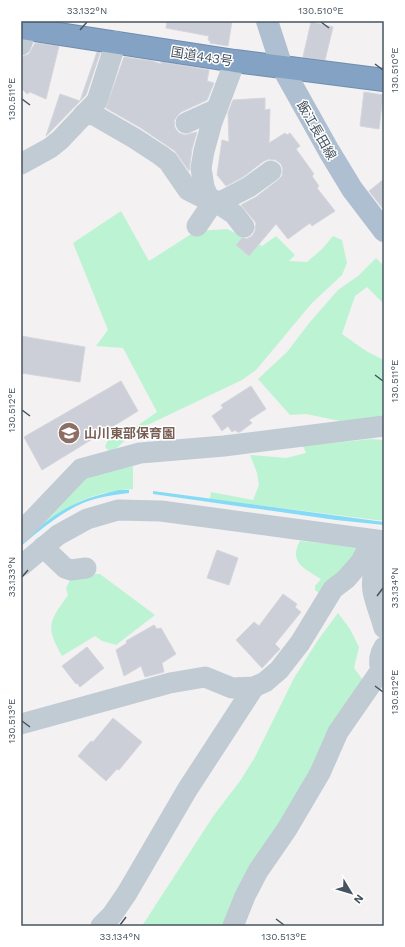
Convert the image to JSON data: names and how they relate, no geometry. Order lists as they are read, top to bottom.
{
  "streets": {
    "highway": ["国道443号"],
    "main road": ["飯江長田線"]
  },
  "crossings": [
    ["国道443号", "飯江長田線"]
  ],
  "places": {
    "school or university": ["山川東部保育園"]
  },
  "north": "bottom right",
  "coordinates": [
    "33.132°N",
    "130.510°E",
    "130.511°E",
    "130.512°E",
    "33.133°N",
    "33.134°N",
    "130.513°E"
  ]
}
